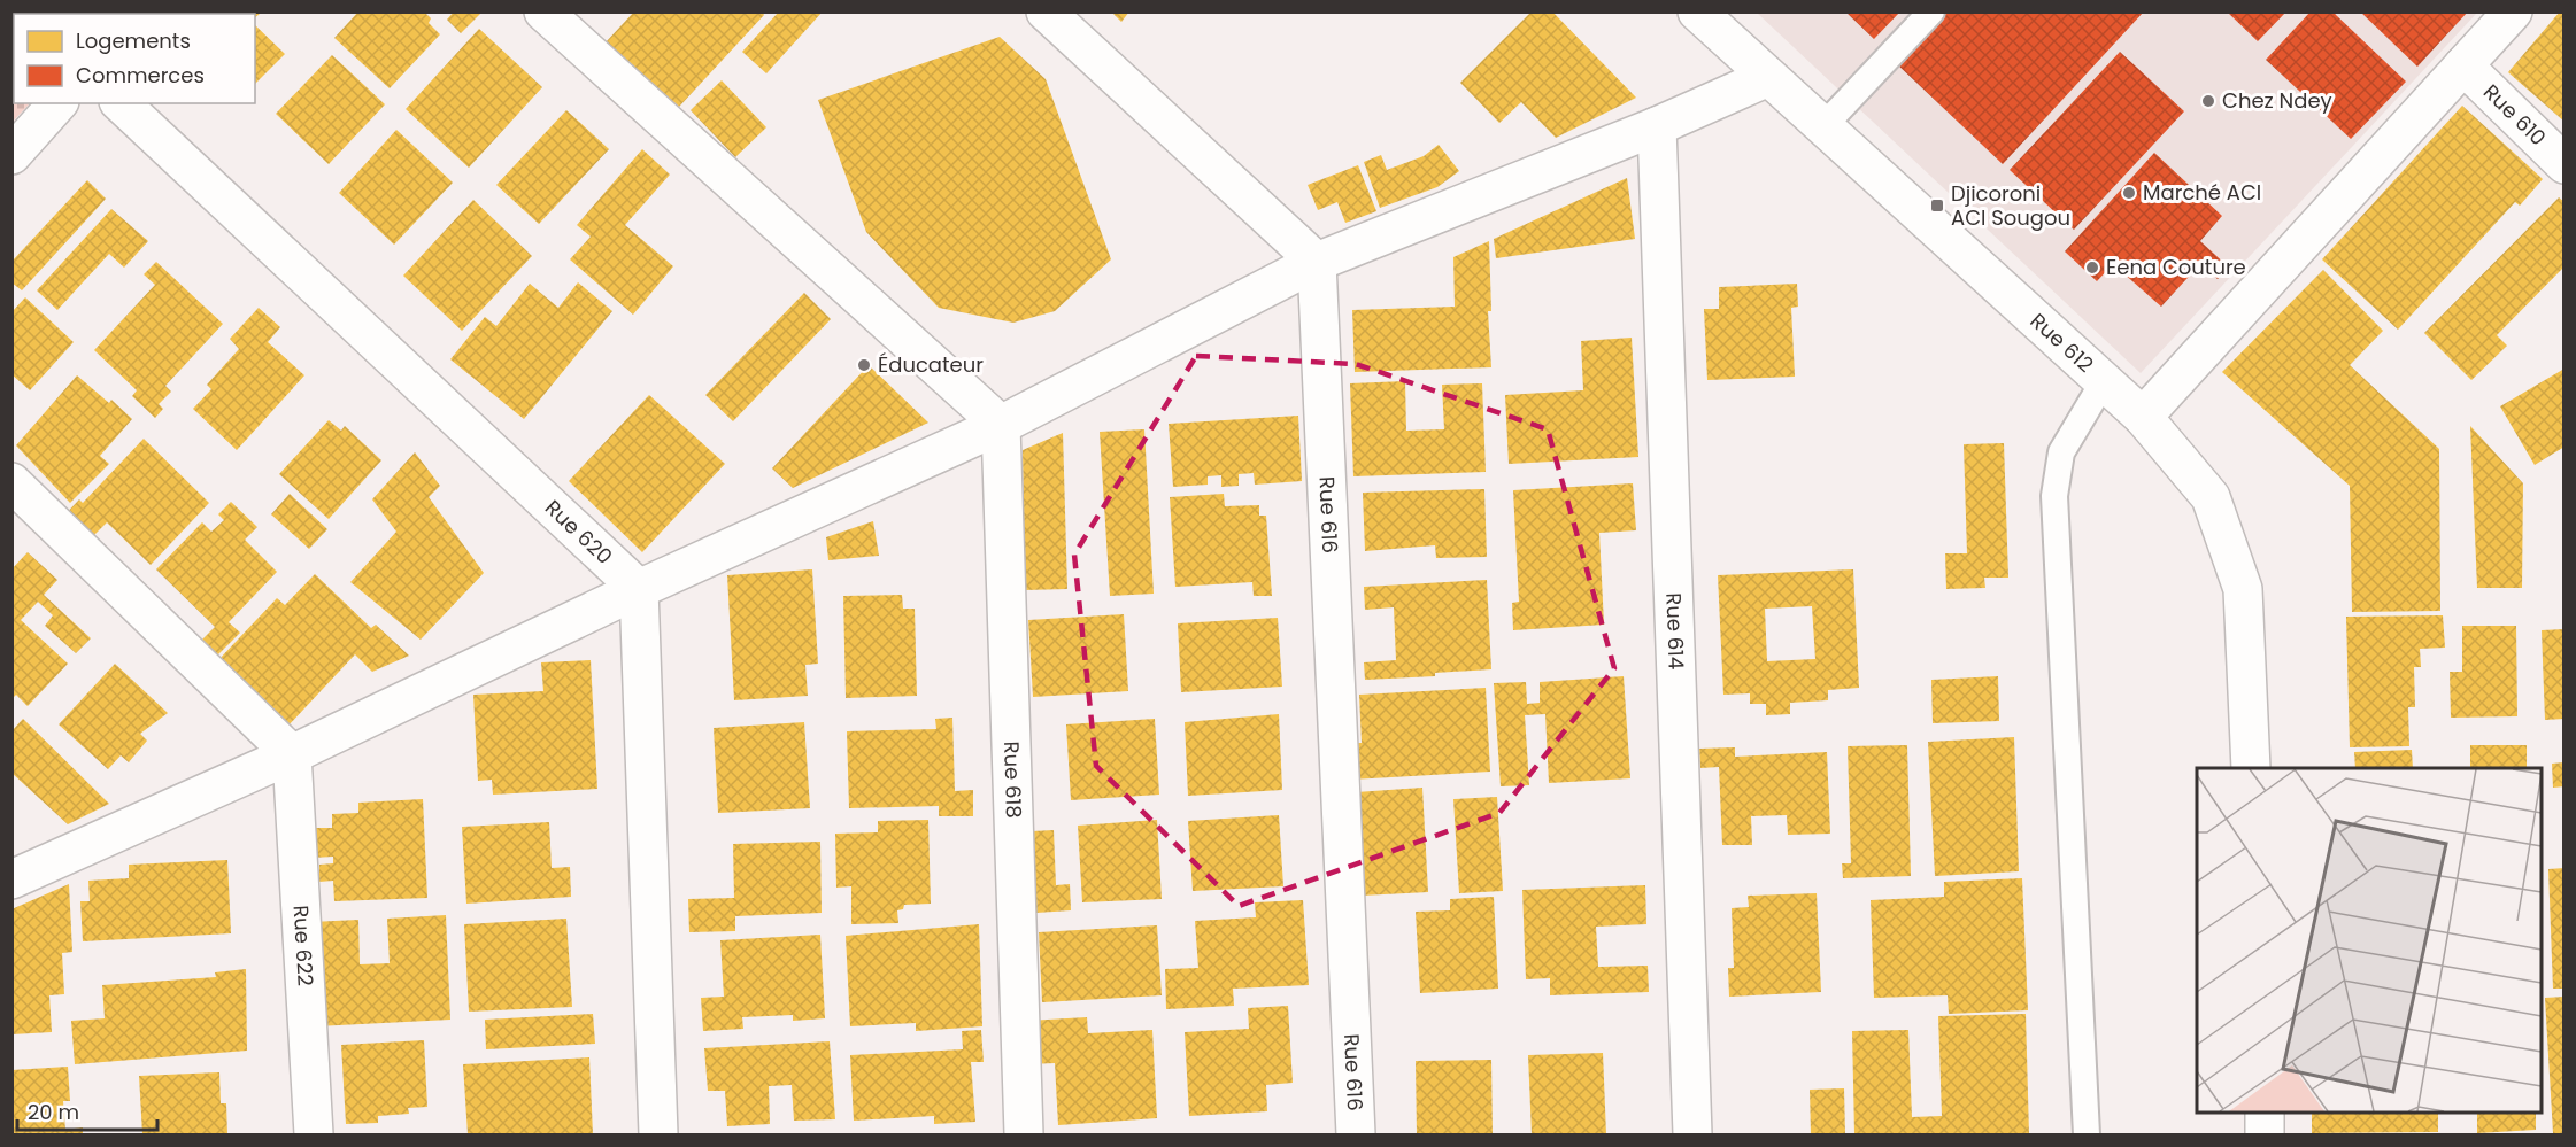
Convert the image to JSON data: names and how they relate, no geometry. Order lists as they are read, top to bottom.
{
  "streets": {
    "street": [
      "Rue 610",
      "Rue 612",
      "Rue 616",
      "Rue 620",
      "Rue 614",
      "Rue 618",
      "Rue 622"
    ]
  },
  "places": {
    "other": [
      "Chez Ndey",
      "Marché ACI",
      "Eena Couture",
      "Éducateur"
    ],
    "transit": ["Djicoroni ACI Sougou"]
  },
  "legend": ["Logements", "Commerces"],
  "scale_bar": "20 m"
}
